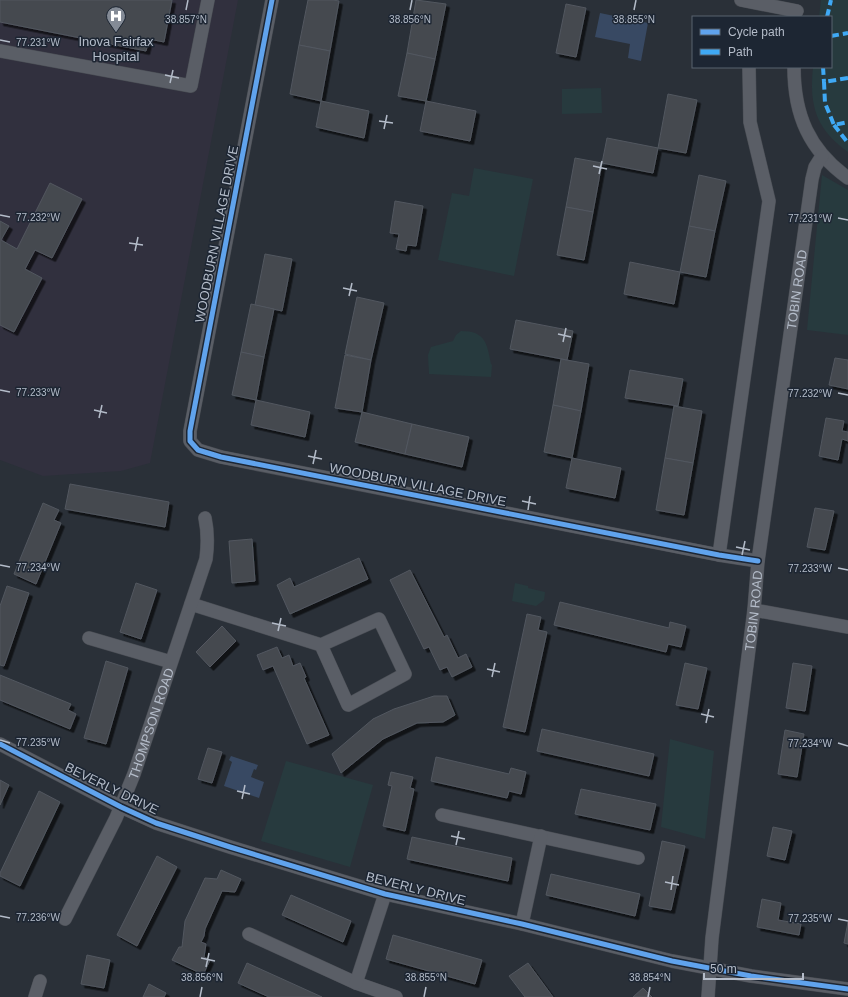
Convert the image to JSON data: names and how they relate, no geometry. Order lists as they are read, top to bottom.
{
  "streets": {
    "street": [
      "WOODBURN VILLAGE DRIVE",
      "TOBIN ROAD",
      "THOMPSON ROAD",
      "BEVERLY DRIVE"
    ]
  },
  "crossings": [
    ["WOODBURN VILLAGE DRIVE", "TOBIN ROAD"],
    ["TOBIN ROAD", "BEVERLY DRIVE"],
    ["THOMPSON ROAD", "BEVERLY DRIVE"]
  ],
  "places": {
    "hospital": ["Inova Fairfax Hospital"]
  },
  "legend": ["Cycle path", "Path"],
  "scale_bar": "50 m",
  "coordinates": [
    "38.857°N",
    "38.856°N",
    "38.855°N",
    "77.231°W",
    "77.232°W",
    "77.233°W",
    "77.234°W",
    "77.235°W",
    "77.236°W",
    "38.854°N"
  ]
}
